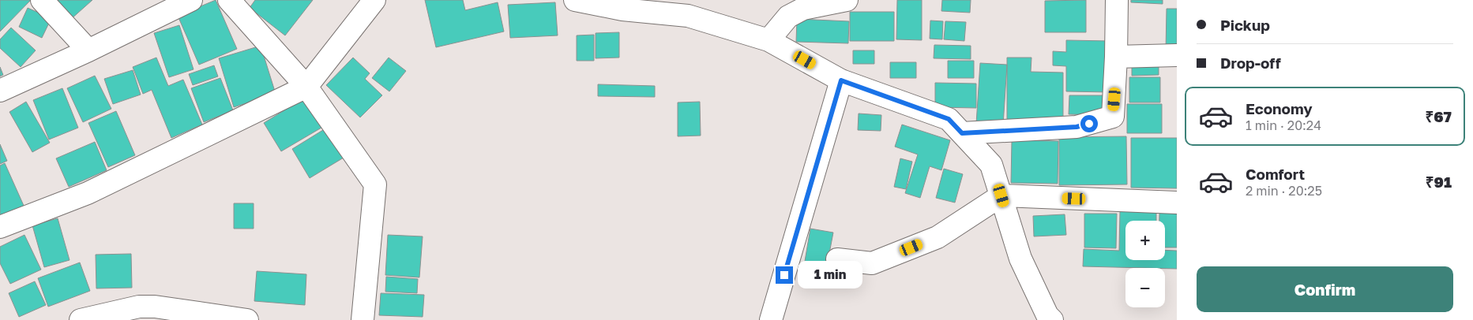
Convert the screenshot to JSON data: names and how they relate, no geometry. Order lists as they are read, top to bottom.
{
  "page": {
    "banner": ["Pickup", "Drop-off"],
    "list": [
      {
        "name": "Economy",
        "note": "1 min · 20:24",
        "value": "₹67"
      },
      {
        "name": "Comfort",
        "note": "2 min · 20:25",
        "value": "₹91"
      }
    ],
    "map_buttons": ["+", "−"],
    "buttons": "Confirm",
    "bubble": "1 min"
  }
}
